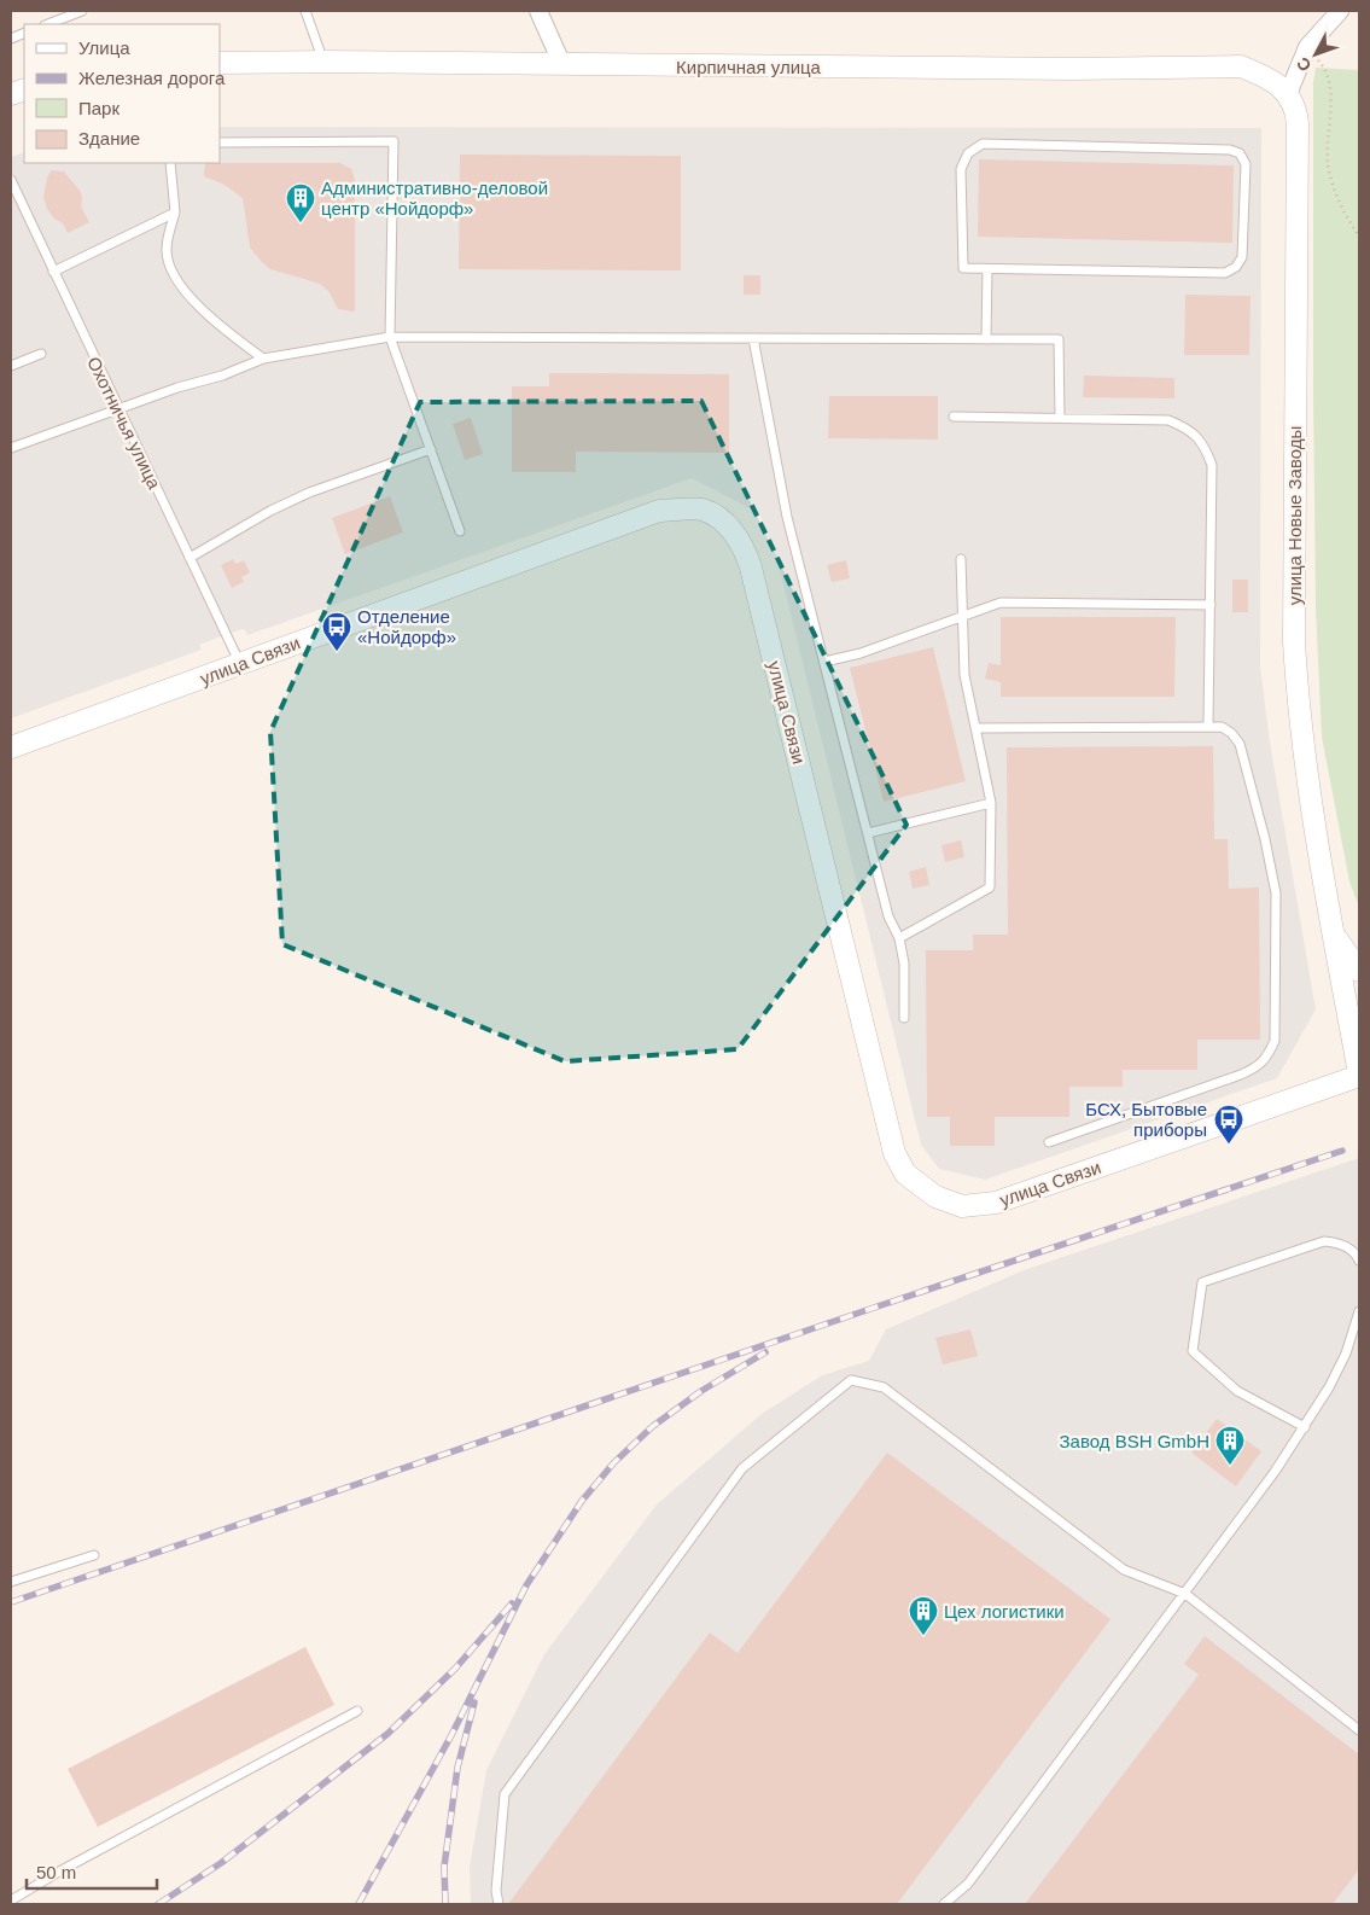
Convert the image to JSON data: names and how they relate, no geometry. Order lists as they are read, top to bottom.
{
  "streets": {
    "street": ["Кирпичная улица", "улица Новые Заводы", "улица Связи"],
    "lane": ["Охотничья улица"]
  },
  "crossings": [
    ["Кирпичная улица", "улица Новые Заводы"],
    ["Охотничья улица", "улица Связи"],
    ["улица Новые Заводы", "улица Связи"]
  ],
  "places": {
    "building": ["Административно-деловой центр «Нойдорф»", "Завод BSH GmbH", "Цех логистики"],
    "bus stop": ["Отделение «Нойдорф»", "БСХ, Бытовые приборы"]
  },
  "legend": [
    "Улица",
    "Железная дорога",
    "Парк",
    "Здание"
  ],
  "scale_bar": "50 m",
  "north": "bottom left"
}
